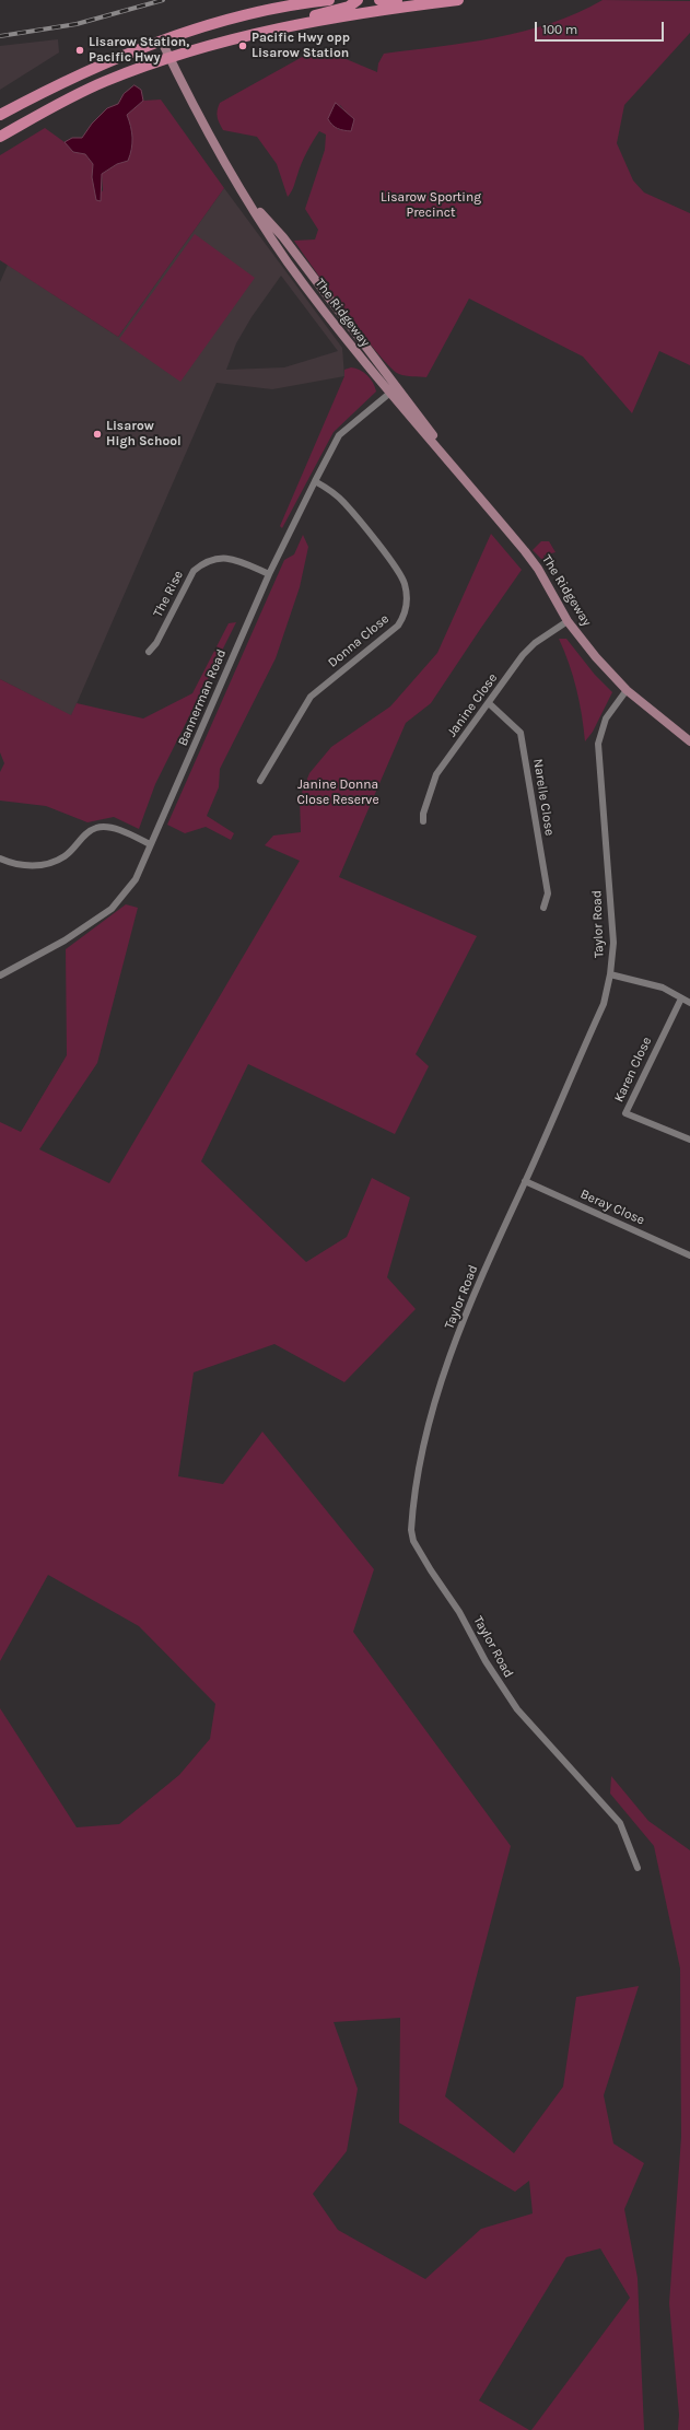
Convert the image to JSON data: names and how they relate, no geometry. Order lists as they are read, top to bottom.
{
  "streets": {
    "street": [
      "The Ridgeway",
      "The Rise",
      "Donna Close",
      "Bannerman Road",
      "Janine Close",
      "Narelle Close",
      "Taylor Road",
      "Karen Close",
      "Beray Close"
    ]
  },
  "crossings": [
    ["The Ridgeway", "Bannerman Road"],
    ["The Ridgeway", "Janine Close"],
    ["The Ridgeway", "Taylor Road"],
    ["The Rise", "Bannerman Road"],
    ["Donna Close", "Bannerman Road"],
    ["Janine Close", "Narelle Close"],
    ["Taylor Road", "Beray Close"]
  ],
  "parks": ["Lisarow Sporting Precinct", "Janine Donna Close Reserve"],
  "places": ["Pacific Hwy opp Lisarow Station", "Lisarow Station, Pacific Hwy", "Lisarow High School"],
  "scale_bar": "100 m"
}
